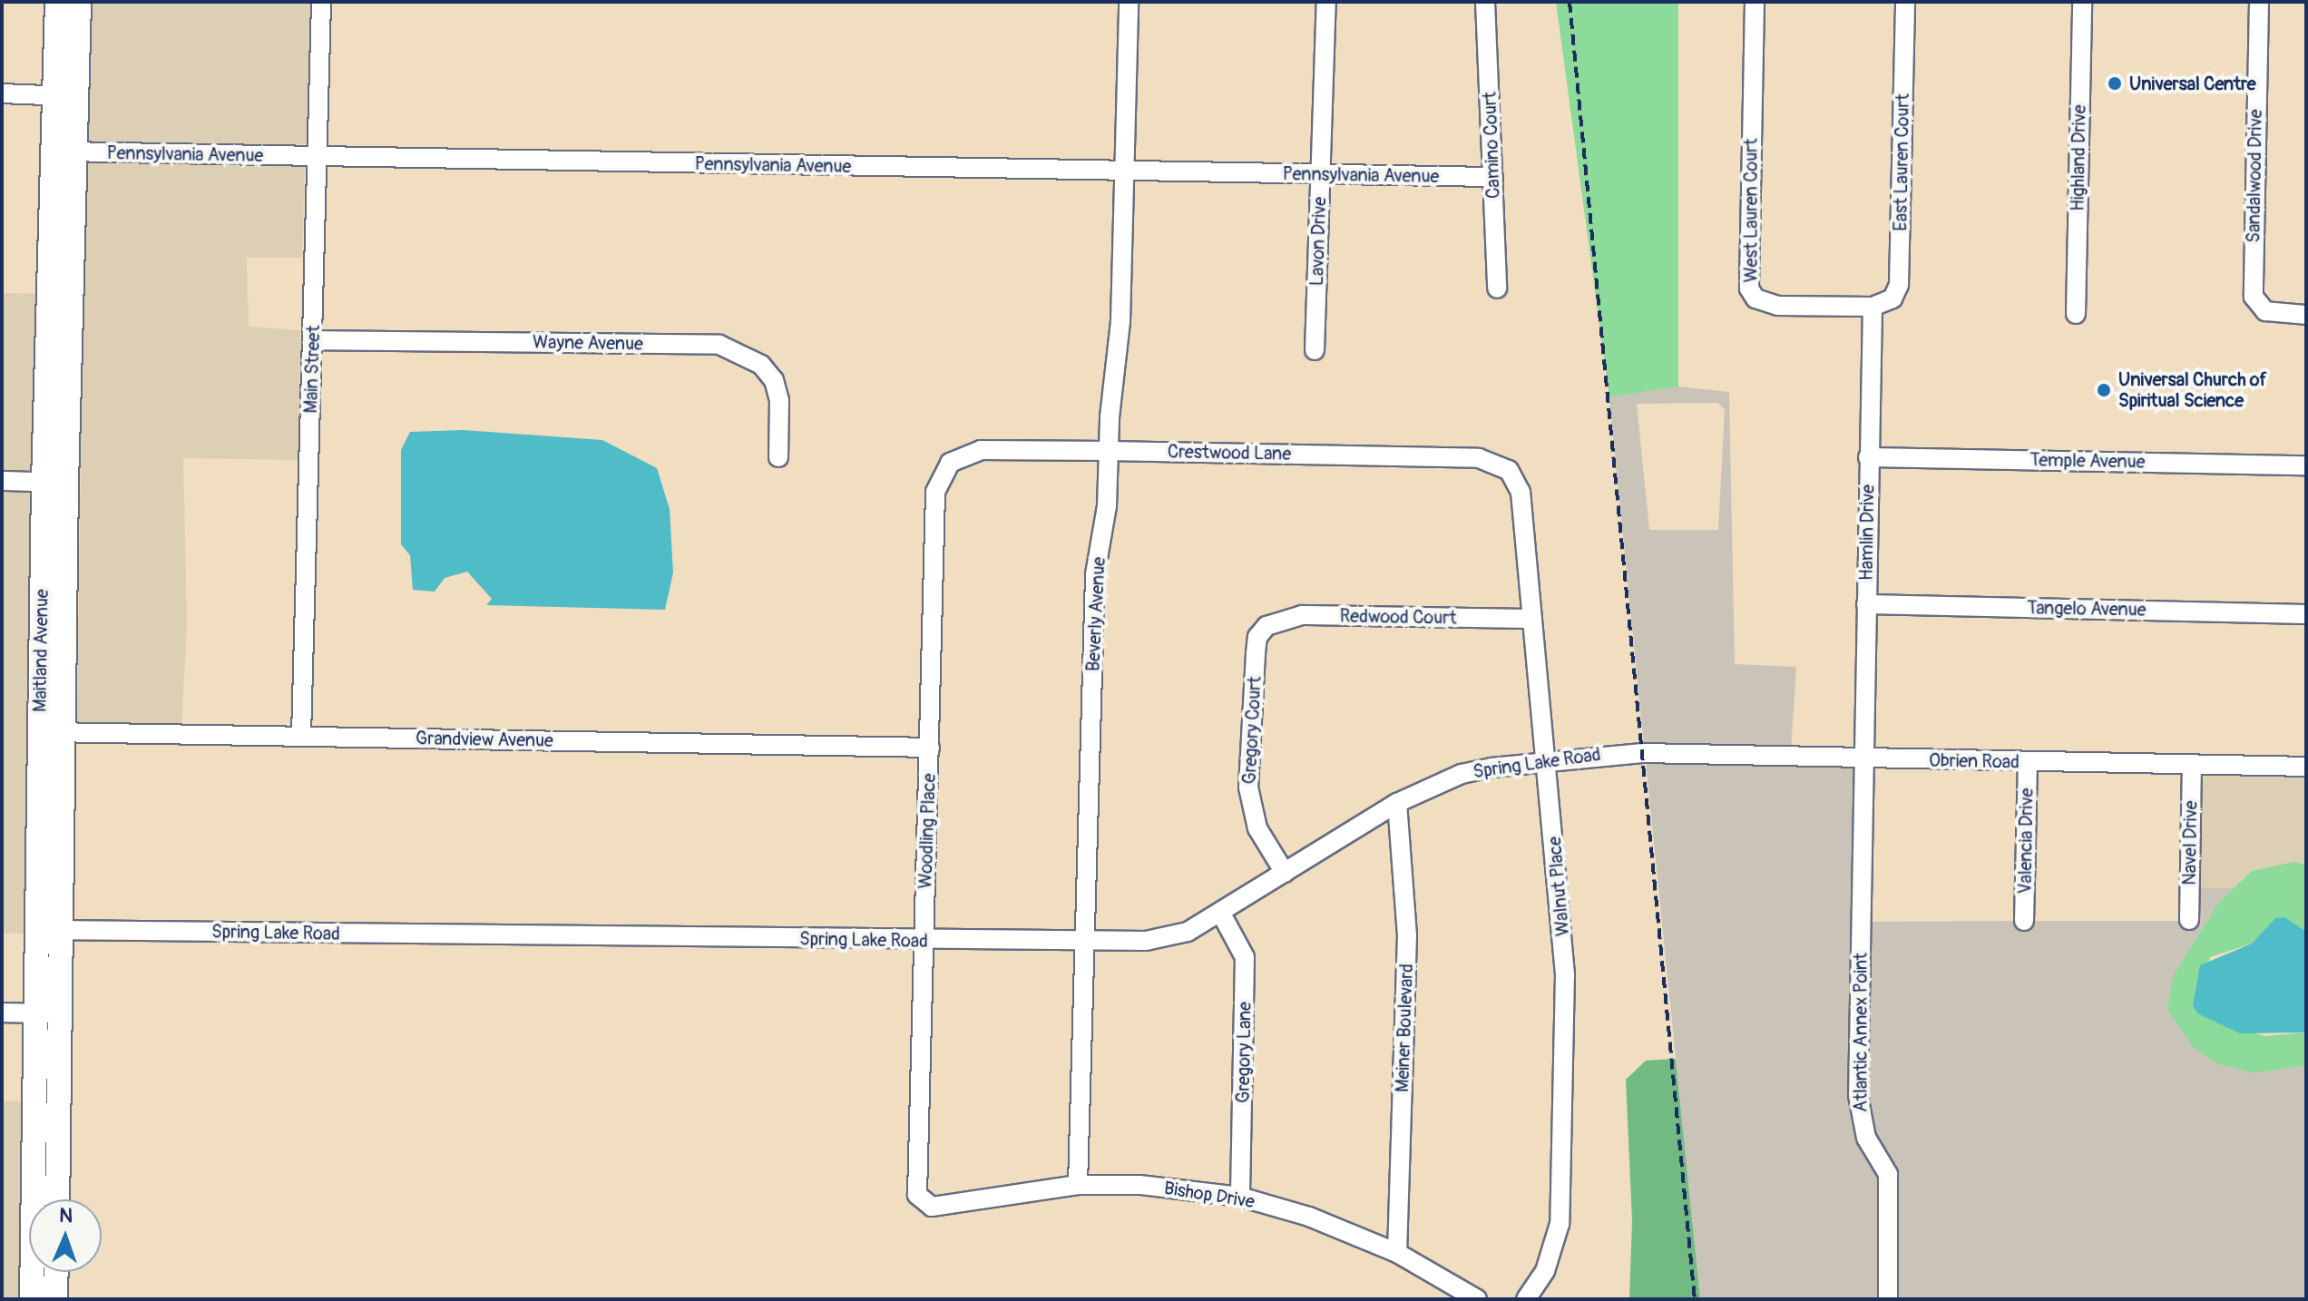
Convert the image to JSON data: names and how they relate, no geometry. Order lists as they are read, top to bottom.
{
  "streets": {
    "main road": ["Maitland Avenue"],
    "street": [
      "Camino Court",
      "Pennsylvania Avenue",
      "Highland Drive",
      "East Lauren Court",
      "Sandalwood Drive",
      "West Lauren Court",
      "Lavon Drive",
      "Wayne Avenue",
      "Main Street",
      "Crestwood Lane",
      "Temple Avenue",
      "Hamlin Drive",
      "Tangelo Avenue",
      "Beverly Avenue",
      "Redwood Court",
      "Gregory Court",
      "Grandview Avenue",
      "Obrien Road",
      "Spring Lake Road",
      "Woodling Place",
      "Valencia Drive",
      "Navel Drive",
      "Walnut Place",
      "Meiner Boulevard",
      "Atlantic Annex Point",
      "Gregory Lane",
      "Bishop Drive"
    ]
  },
  "crossings": [
    ["Camino Court", "Pennsylvania Avenue"],
    ["Pennsylvania Avenue", "Lavon Drive"],
    ["Pennsylvania Avenue", "Main Street"],
    ["Pennsylvania Avenue", "Beverly Avenue"],
    ["Pennsylvania Avenue", "Maitland Avenue"],
    ["East Lauren Court", "West Lauren Court"],
    ["East Lauren Court", "Hamlin Drive"],
    ["West Lauren Court", "Hamlin Drive"],
    ["Wayne Avenue", "Main Street"],
    ["Main Street", "Grandview Avenue"],
    ["Crestwood Lane", "Beverly Avenue"],
    ["Crestwood Lane", "Woodling Place"],
    ["Crestwood Lane", "Walnut Place"],
    ["Temple Avenue", "Hamlin Drive"],
    ["Hamlin Drive", "Tangelo Avenue"],
    ["Hamlin Drive", "Obrien Road"],
    ["Hamlin Drive", "Atlantic Annex Point"],
    ["Beverly Avenue", "Spring Lake Road"],
    ["Beverly Avenue", "Bishop Drive"],
    ["Redwood Court", "Gregory Court"],
    ["Redwood Court", "Walnut Place"],
    ["Maitland Avenue", "Grandview Avenue"],
    ["Maitland Avenue", "Spring Lake Road"],
    ["Gregory Court", "Spring Lake Road"],
    ["Grandview Avenue", "Woodling Place"],
    ["Obrien Road", "Spring Lake Road"],
    ["Obrien Road", "Valencia Drive"],
    ["Obrien Road", "Navel Drive"],
    ["Obrien Road", "Atlantic Annex Point"],
    ["Spring Lake Road", "Woodling Place"],
    ["Spring Lake Road", "Walnut Place"],
    ["Spring Lake Road", "Meiner Boulevard"],
    ["Spring Lake Road", "Gregory Lane"],
    ["Woodling Place", "Bishop Drive"],
    ["Meiner Boulevard", "Bishop Drive"],
    ["Gregory Lane", "Bishop Drive"]
  ],
  "places": ["Universal Centre", "Universal Church of Spiritual Science"],
  "north": "top"
}
